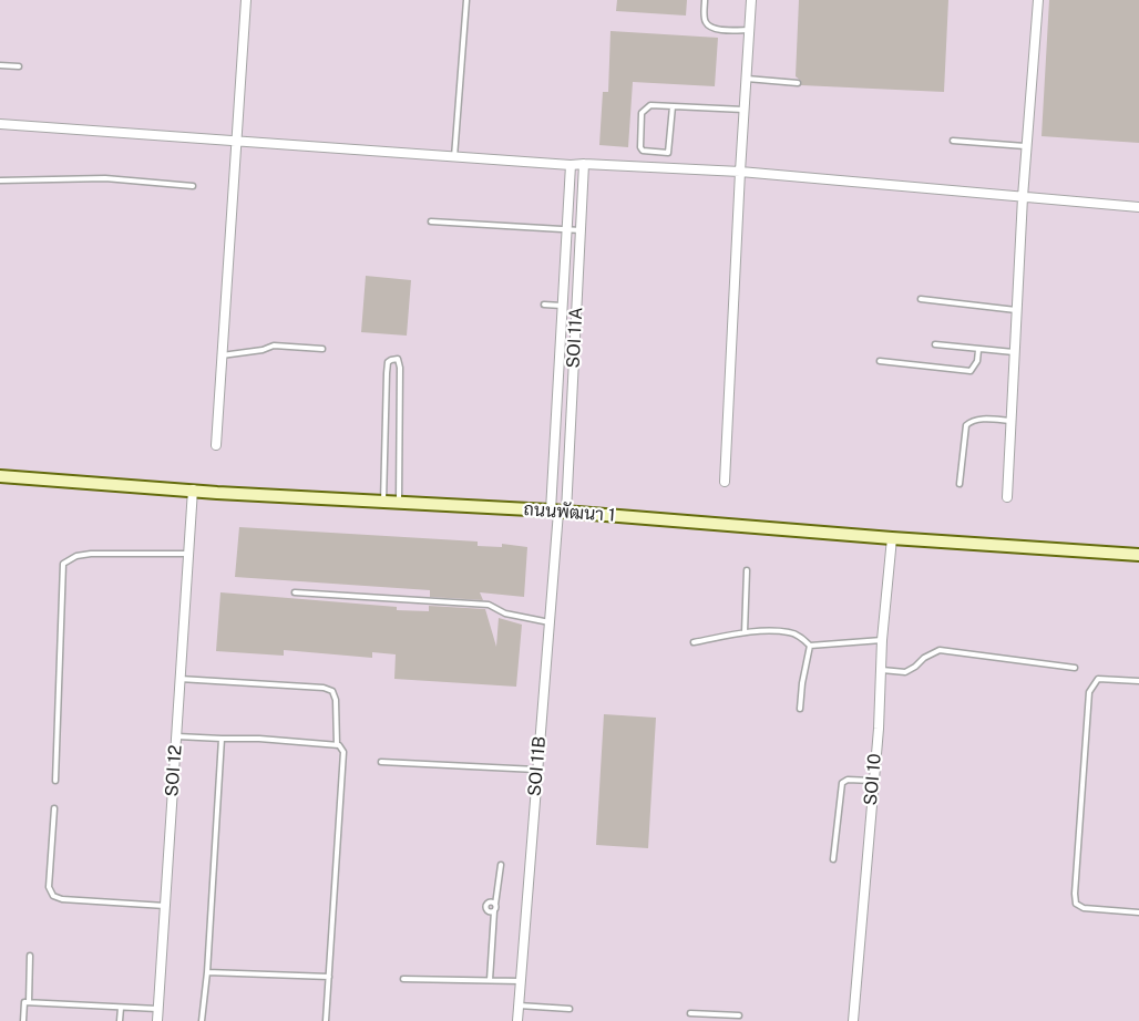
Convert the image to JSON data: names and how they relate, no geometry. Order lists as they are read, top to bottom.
{
  "streets": {
    "main road": ["ถนนพัฒนา 1"],
    "street": [
      "SOI 11A",
      "SOI 11B",
      "SOI 12",
      "SOI 10"
    ]
  },
  "crossings": [
    ["SOI 11A", "ถนนพัฒนา 1"],
    ["SOI 11A", "SOI 11B"],
    ["ถนนพัฒนา 1", "SOI 11B"],
    ["ถนนพัฒนา 1", "SOI 12"],
    ["ถนนพัฒนา 1", "SOI 10"]
  ]
}
